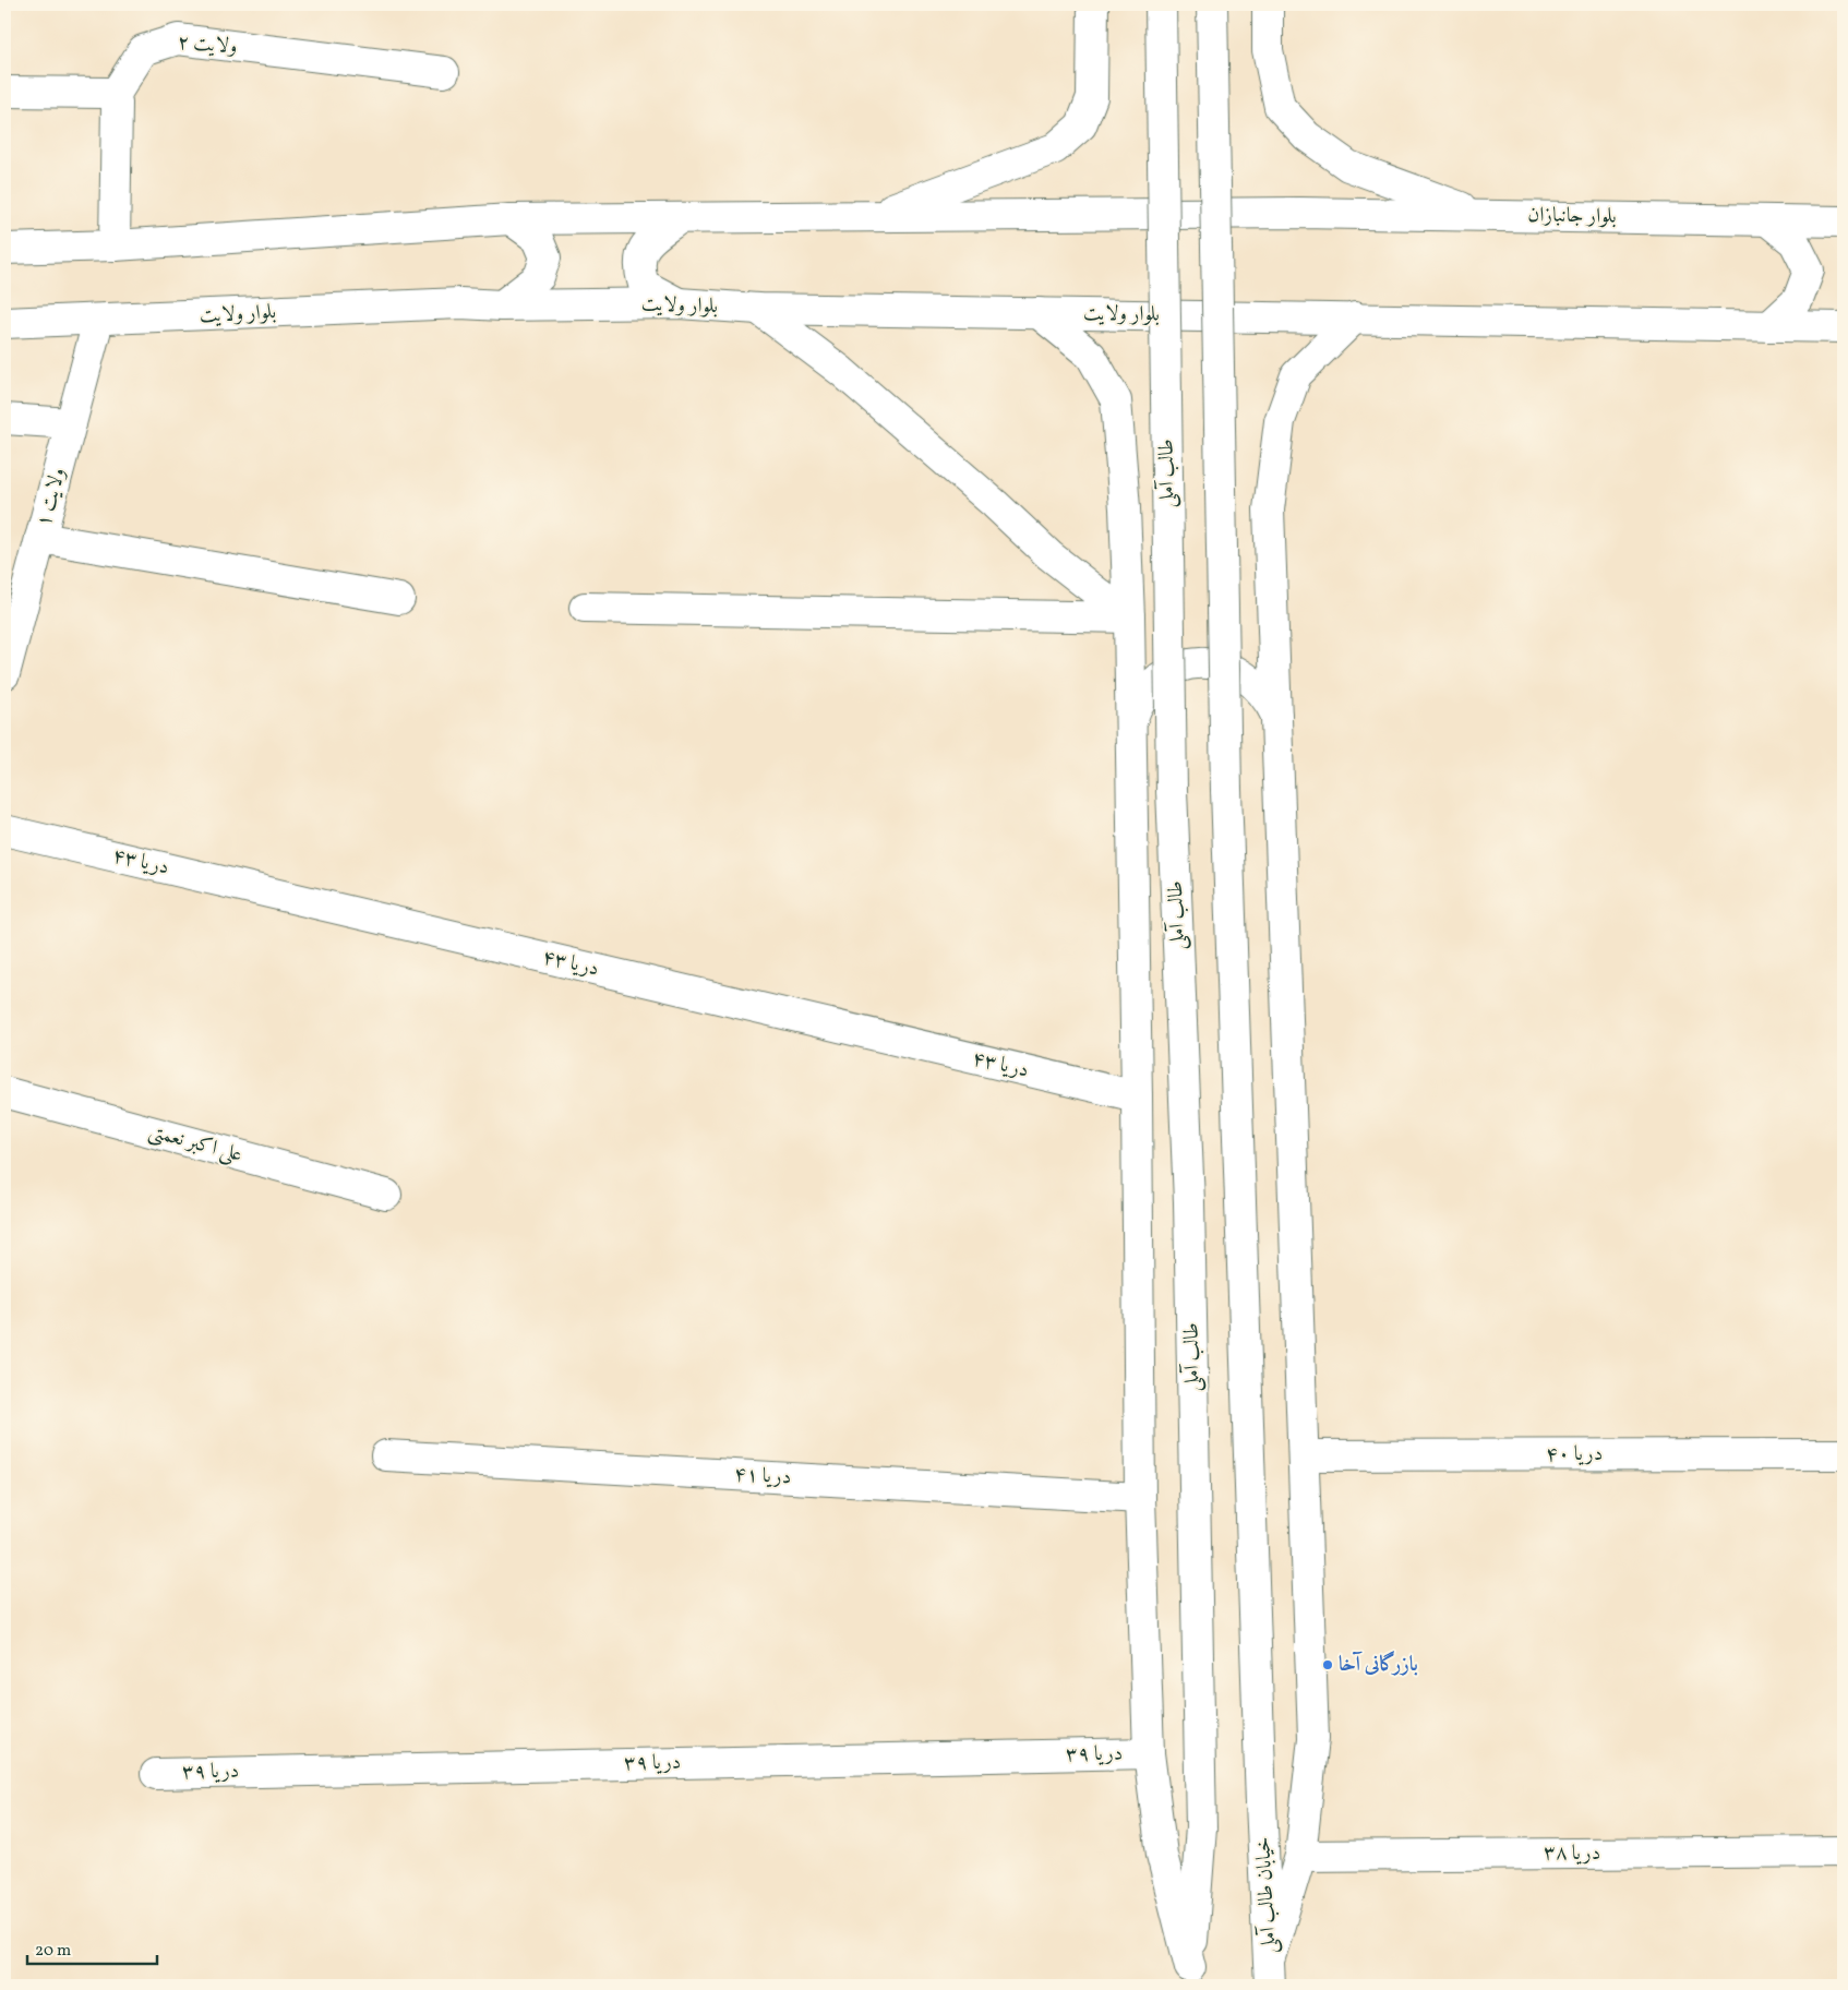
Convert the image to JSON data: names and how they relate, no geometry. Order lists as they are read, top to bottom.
{
  "streets": {
    "main road": [
      "ولایت ۲",
      "بلوار جانبازان",
      "بلوار ولایت",
      "طالب آملی",
      "ولایت ۱",
      "دریا ۴۳",
      "علی اکبر نعمتی",
      "دریا ۴۰",
      "دریا ۴۱",
      "دریا ۳۹",
      "دریا ۳۸",
      "خیابان طالب آملی"
    ]
  },
  "crossings": [
    ["بلوار ولایت", "ولایت ۱"]
  ],
  "places": ["بازرگانی آخا"],
  "scale_bar": "20 m"
}
